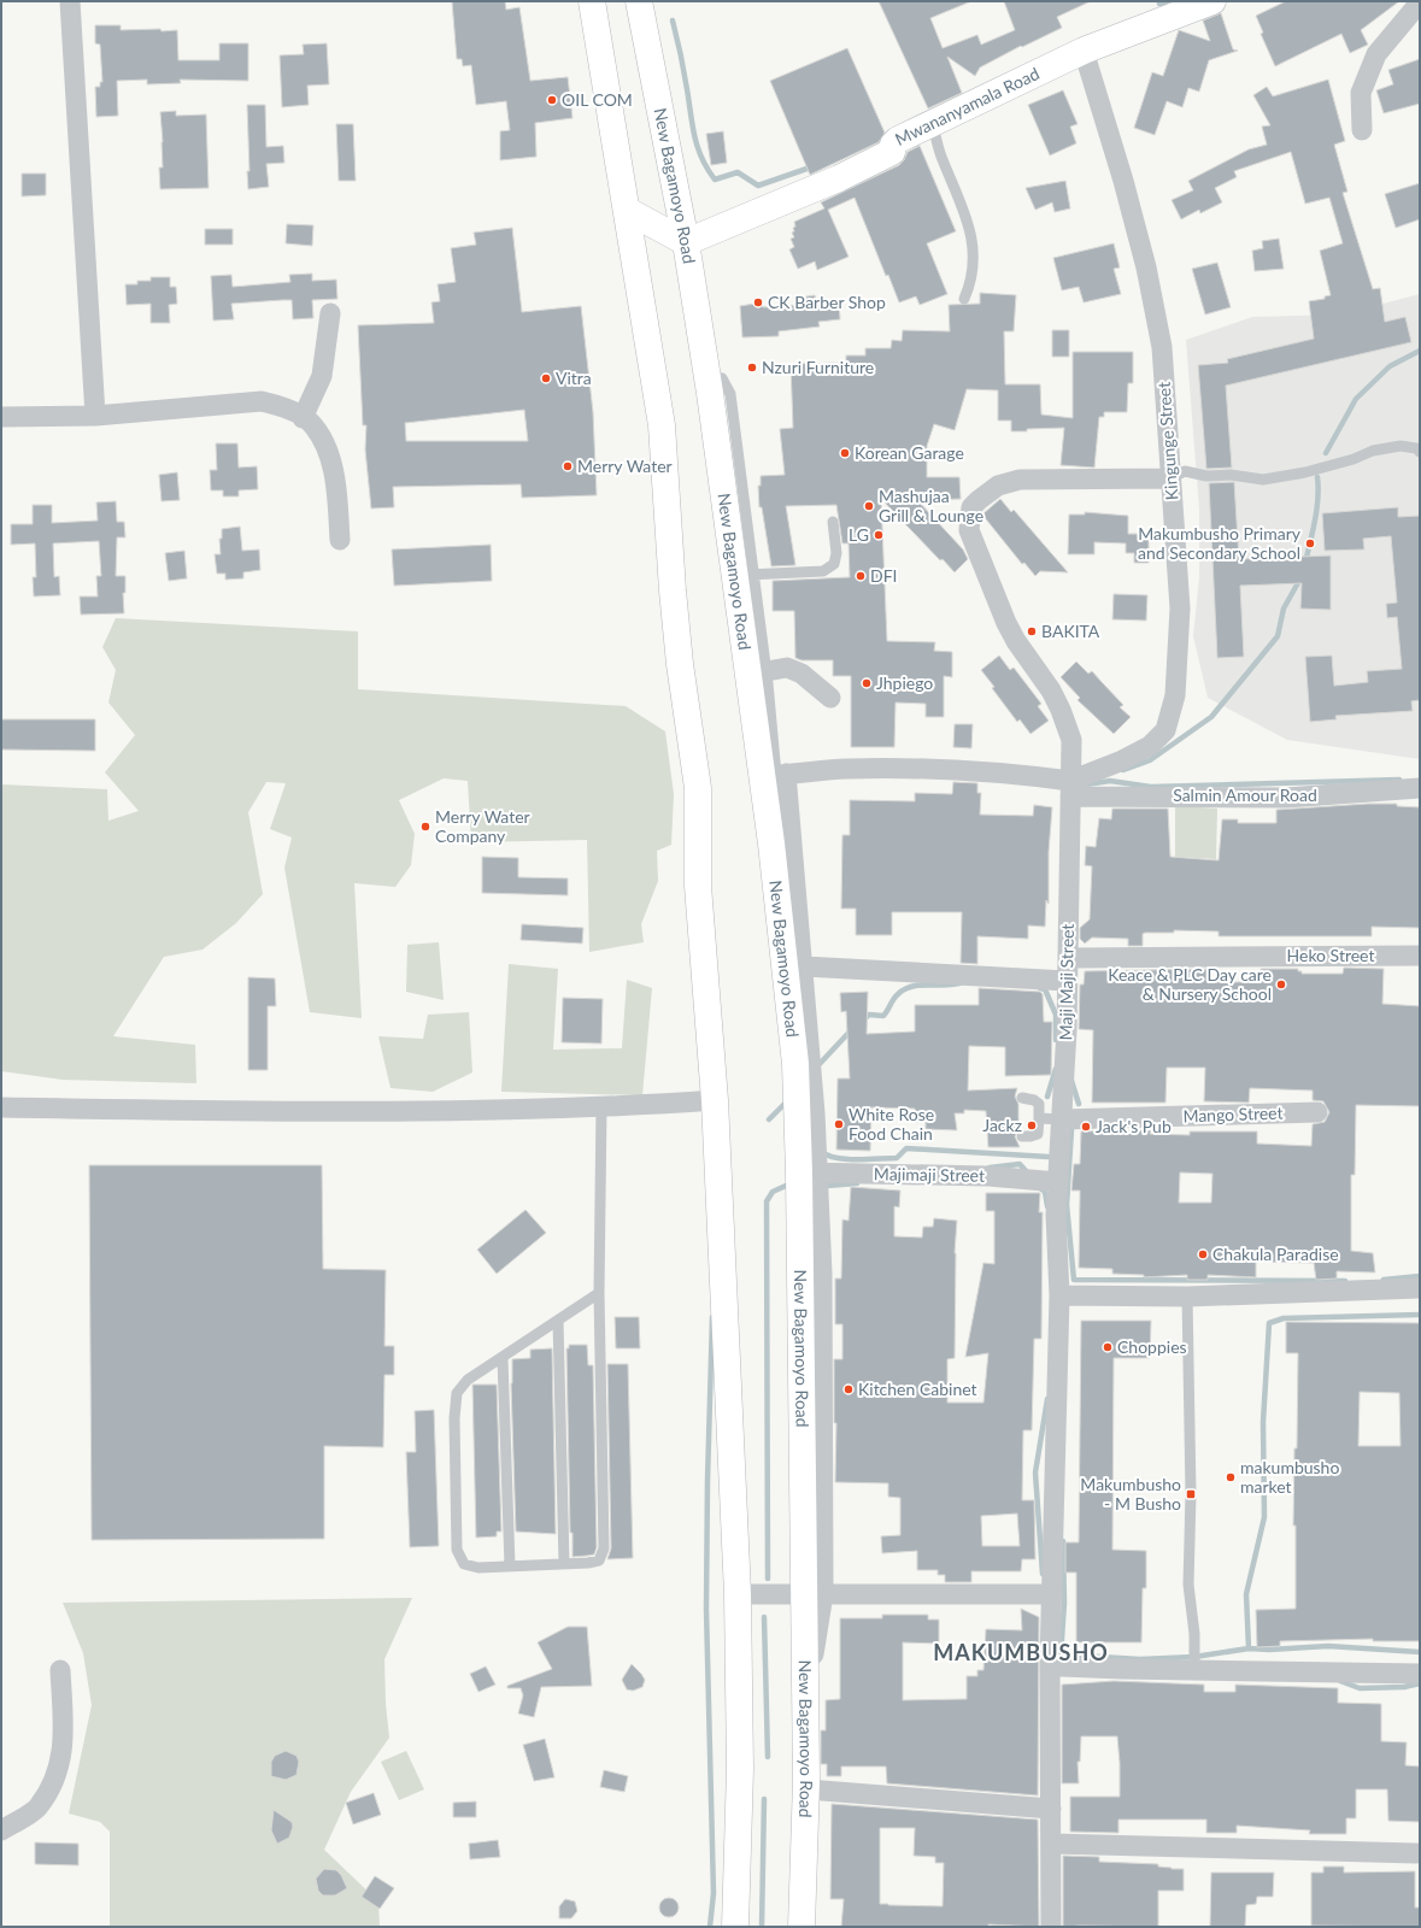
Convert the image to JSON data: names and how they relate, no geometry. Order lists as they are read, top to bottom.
{
  "streets": {
    "main road": ["Mwananyamala Road", "New Bagamoyo Road"],
    "street": [
      "Kingunge Street",
      "Salmin Amour Road",
      "Heko Street",
      "Maji Maji Street",
      "Mango Street",
      "Majimaji Street"
    ]
  },
  "crossings": [
    ["Mwananyamala Road", "New Bagamoyo Road"],
    ["Mwananyamala Road", "Kingunge Street"],
    ["New Bagamoyo Road", "Salmin Amour Road"],
    ["New Bagamoyo Road", "Majimaji Street"],
    ["Kingunge Street", "Salmin Amour Road"],
    ["Kingunge Street", "Maji Maji Street"],
    ["Salmin Amour Road", "Maji Maji Street"],
    ["Heko Street", "Maji Maji Street"],
    ["Maji Maji Street", "Mango Street"],
    ["Maji Maji Street", "Majimaji Street"]
  ],
  "districts": ["MAKUMBUSHO"],
  "places": {
    "other": [
      "OIL COM",
      "CK Barber Shop",
      "Nzuri Furniture",
      "Vitra",
      "Korean Garage",
      "Merry Water",
      "Mashujaa Grill & Lounge",
      "LG",
      "Makumbusho Primary and Secondary School",
      "DFI",
      "BAKITA",
      "Jhpiego",
      "Merry Water Company",
      "Keace & PLC Day care & Nursery School",
      "White Rose Food Chain",
      "Jackz",
      "Jack's Pub",
      "Chakula Paradise",
      "Choppies",
      "Kitchen Cabinet",
      "makumbusho market"
    ],
    "transit": ["Makumbusho - M Busho"]
  }
}
